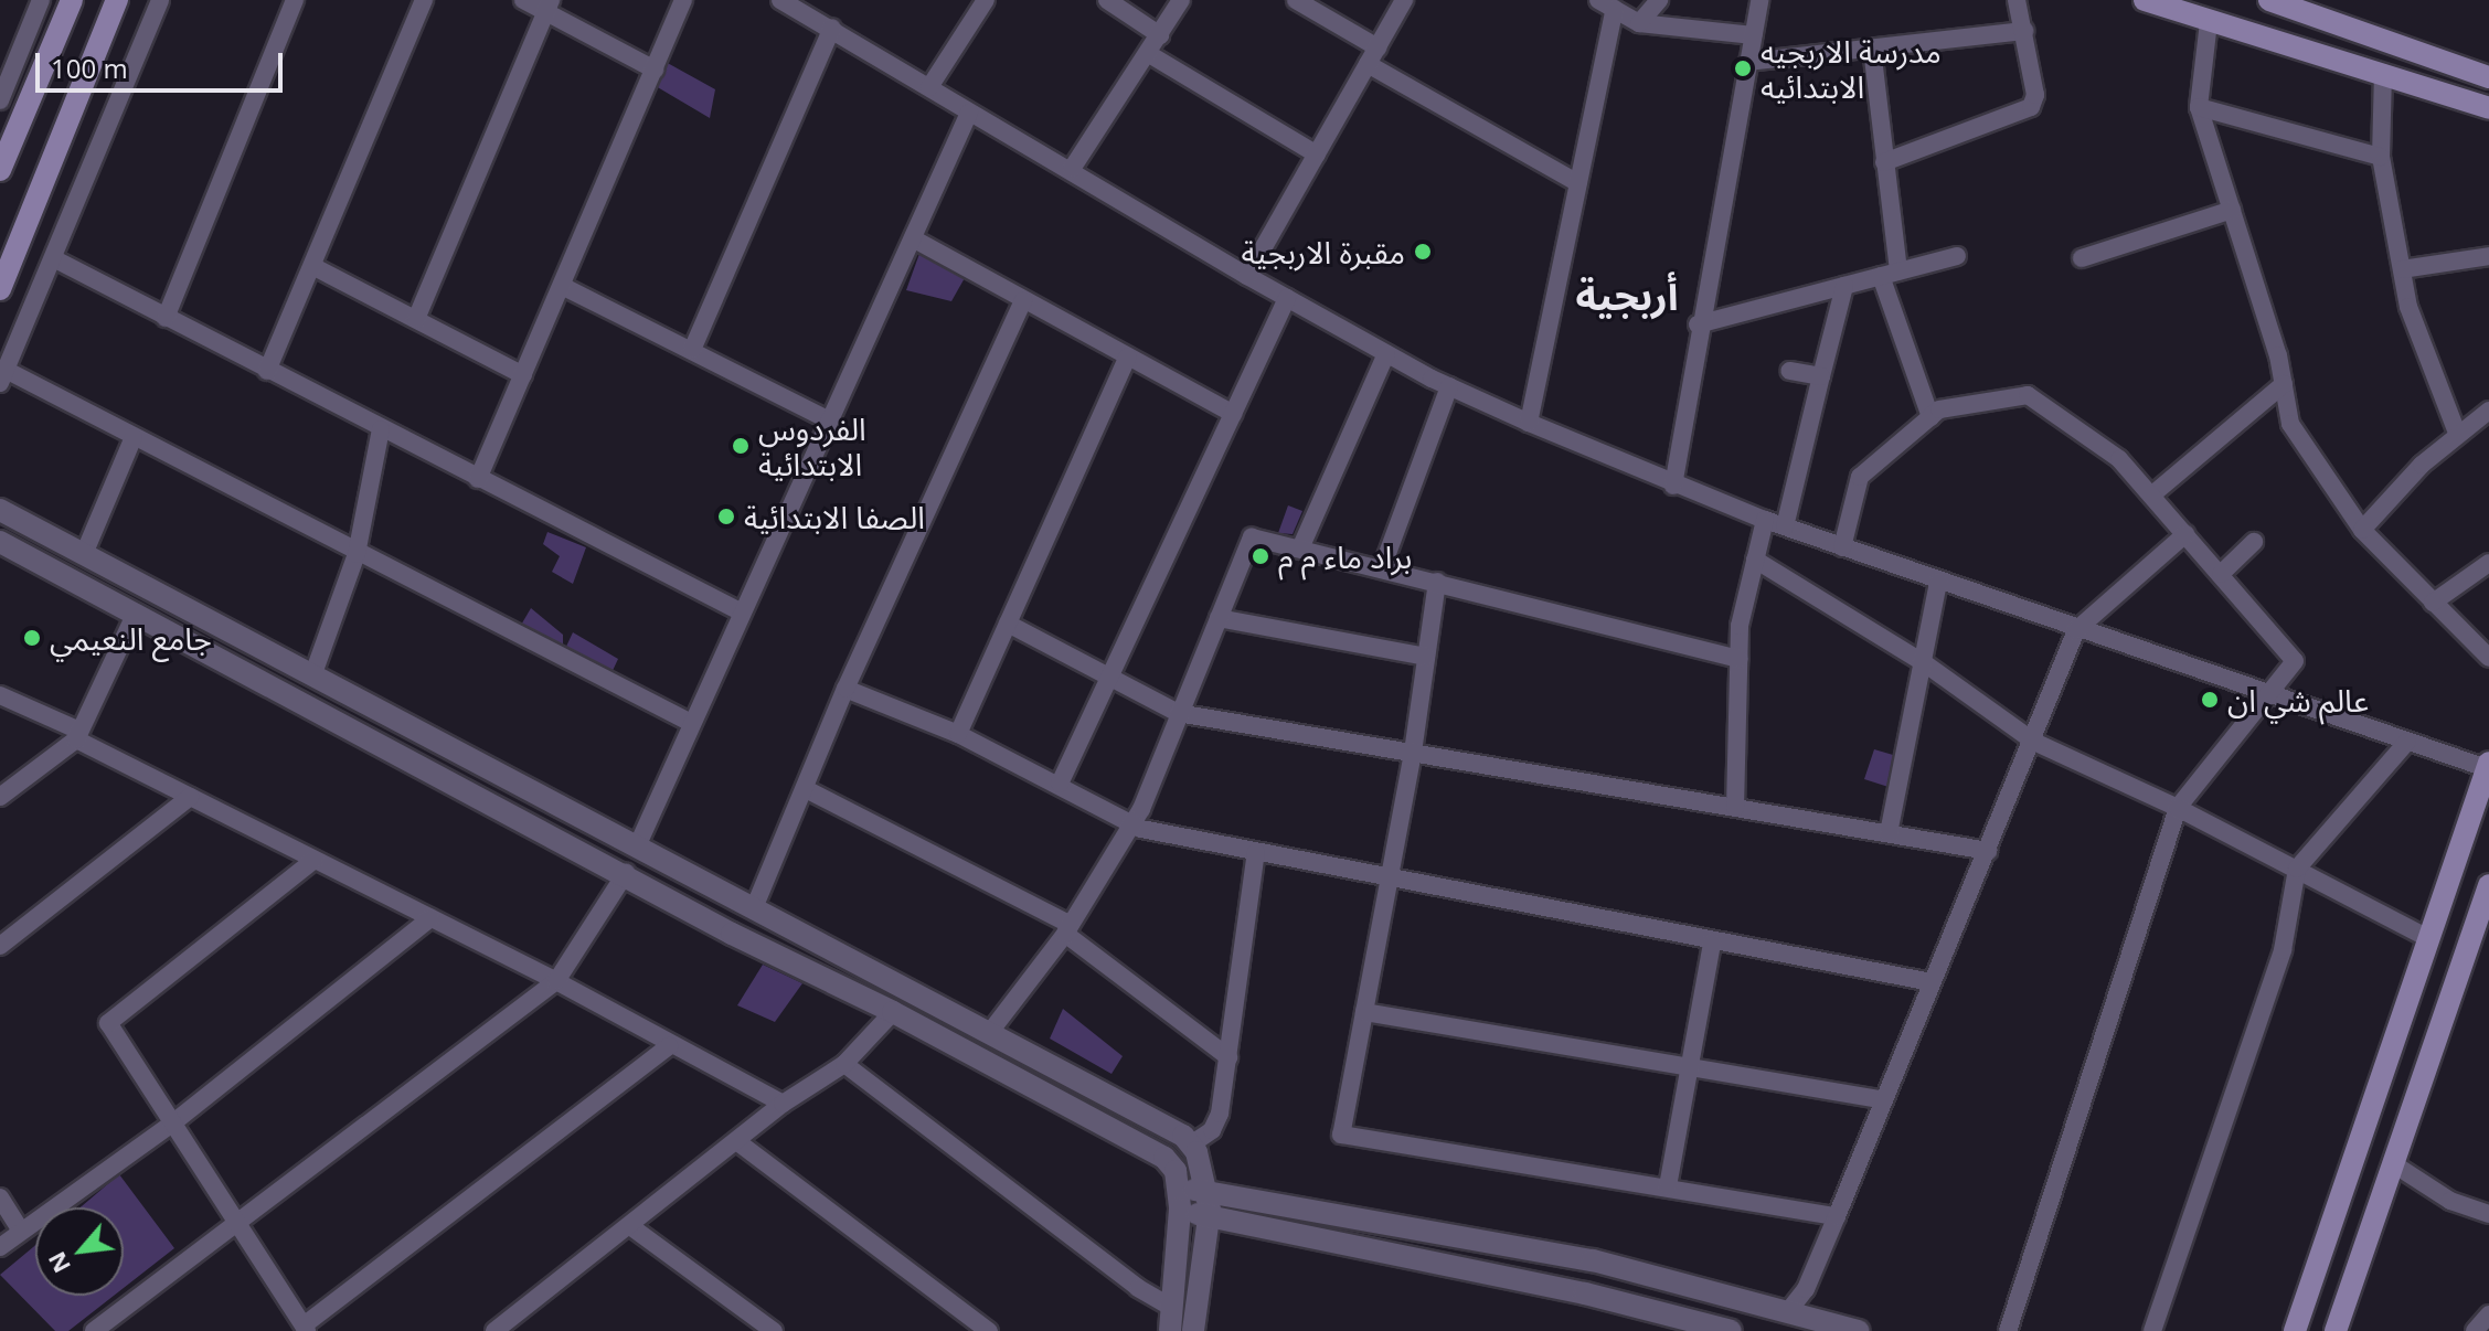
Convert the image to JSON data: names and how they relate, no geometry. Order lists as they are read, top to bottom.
{
  "districts": ["أربجية"],
  "places": [
    "مدرسة الاربجيه الابتدائيه",
    "مقبرة الاربجية",
    "الفردوس الابتدائية",
    "الصفا الابتدائية",
    "براد ماء م م",
    "جامع النعيمي",
    "عالم شي ان"
  ],
  "scale_bar": "100 m",
  "north": "bottom left"
}
